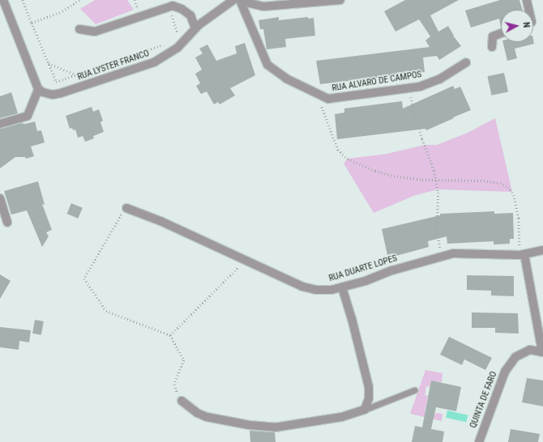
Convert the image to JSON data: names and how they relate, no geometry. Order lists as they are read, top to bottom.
{
  "streets": {
    "street": [
      "RUA LYSTER FRANCO",
      "RUA ALVARO DE CAMPOS",
      "RUA DUARTE LOPES",
      "QUINTA DE FARO"
    ]
  },
  "north": "right"
}
